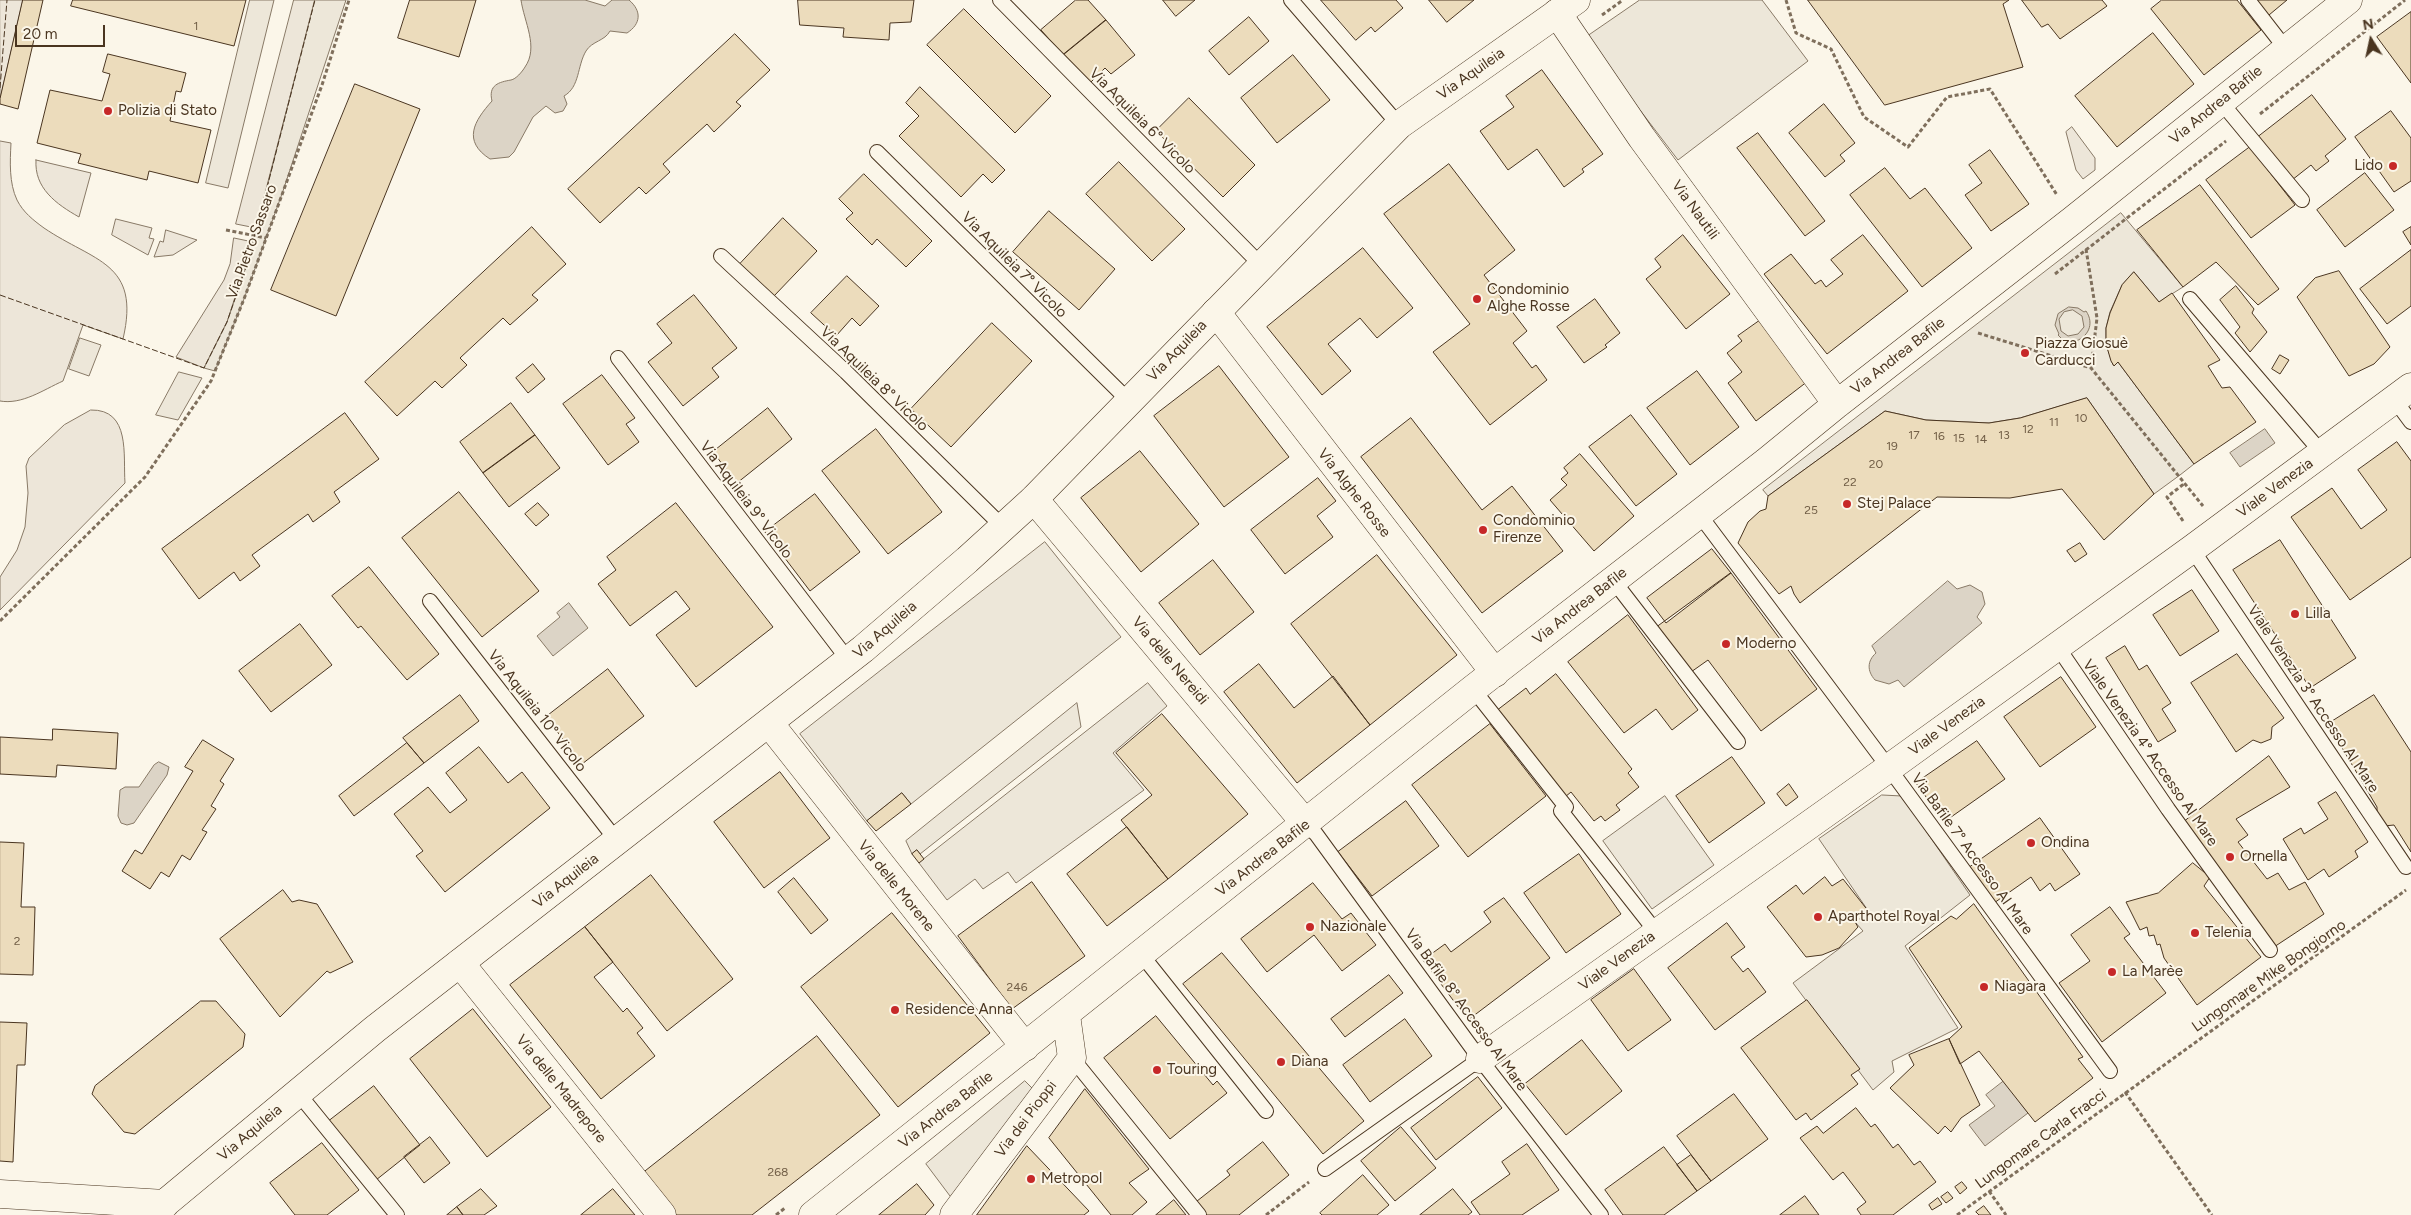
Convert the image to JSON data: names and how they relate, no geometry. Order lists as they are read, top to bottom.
{
  "streets": {
    "street": [
      "Via Aquileia",
      "Via Andrea Bafile",
      "Via Nautili",
      "Viale Venezia",
      "Via Alghe Rosse",
      "Via delle Nereidi",
      "Via delle Morene",
      "Via delle Madrepore",
      "Via dei Pioppi"
    ],
    "lane": [
      "Via Aquileia 6° Vicolo",
      "Via Aquileia 7° Vicolo",
      "Via Aquileia 8° Vicolo",
      "Via Aquileia 9° Vicolo",
      "Viale Venezia 3° Accesso Al Mare",
      "Via Aquileia 10° Vicolo",
      "Viale Venezia 4° Accesso Al Mare",
      "Via Bafile 7° Accesso Al Mare",
      "Via Bafile 8° Accesso Al Mare"
    ],
    "path": ["Via Pietro Sassaro", "Lungomare Mike Bongiorno", "Lungomare Carla Fracci"]
  },
  "crossings": [
    ["Via Aquileia", "Via Aquileia 6° Vicolo"],
    ["Via Aquileia", "Via Nautili"],
    ["Via Aquileia", "Via Aquileia 7° Vicolo"],
    ["Via Aquileia", "Via Aquileia 8° Vicolo"],
    ["Via Aquileia", "Via Alghe Rosse"],
    ["Via Aquileia", "Via Aquileia 9° Vicolo"],
    ["Via Aquileia", "Via delle Nereidi"],
    ["Via Aquileia", "Via Aquileia 10° Vicolo"],
    ["Via Aquileia", "Via delle Morene"],
    ["Via Aquileia", "Via delle Madrepore"],
    ["Via Andrea Bafile", "Via Nautili"],
    ["Via Andrea Bafile", "Via Alghe Rosse"],
    ["Via Andrea Bafile", "Via delle Nereidi"],
    ["Via Andrea Bafile", "Via Bafile 7° Accesso Al Mare"],
    ["Via Andrea Bafile", "Via delle Morene"],
    ["Via Andrea Bafile", "Via Bafile 8° Accesso Al Mare"],
    ["Viale Venezia", "Viale Venezia 3° Accesso Al Mare"],
    ["Viale Venezia", "Viale Venezia 4° Accesso Al Mare"],
    ["Viale Venezia", "Via Bafile 7° Accesso Al Mare"],
    ["Viale Venezia", "Via Bafile 8° Accesso Al Mare"],
    ["Via delle Nereidi", "Via Bafile 8° Accesso Al Mare"],
    ["Lungomare Mike Bongiorno", "Lungomare Carla Fracci"]
  ],
  "places": [
    "Polizia di Stato",
    "Lido",
    "Condominio Alghe Rosse",
    "Piazza Giosuè Carducci",
    "Stej Palace",
    "Condominio Firenze",
    "Lilla",
    "Moderno",
    "Ondina",
    "Ornella",
    "Aparthotel Royal",
    "Nazionale",
    "Telenia",
    "La Marèe",
    "Niagara",
    "Residence Anna",
    "Diana",
    "Touring",
    "Metropol"
  ],
  "house_numbers": [
    "1",
    "10",
    "11",
    "12",
    "17",
    "13",
    "16",
    "15",
    "14",
    "19",
    "20",
    "22",
    "25",
    "2",
    "246",
    "268"
  ],
  "scale_bar": "20 m",
  "north": "top"
}
